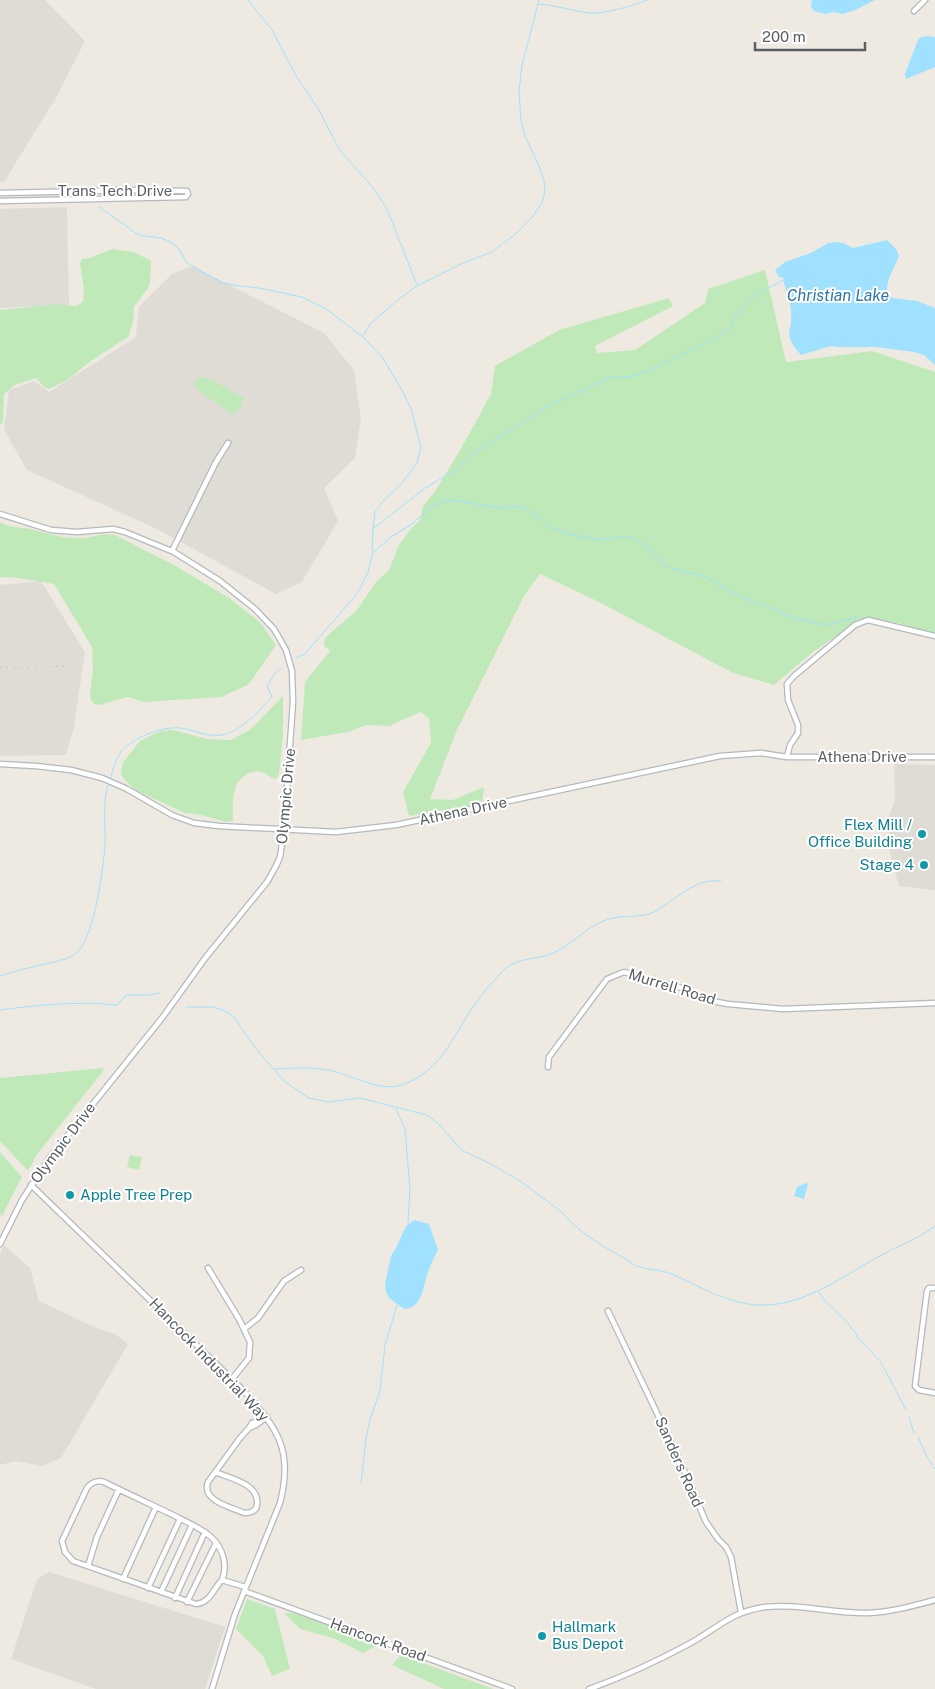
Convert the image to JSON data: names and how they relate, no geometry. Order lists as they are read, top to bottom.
{
  "streets": {
    "street": [
      "Trans Tech Drive",
      "Athena Drive",
      "Olympic Drive",
      "Murrell Road",
      "Hancock Industrial Way",
      "Sanders Road",
      "Hancock Road"
    ]
  },
  "crossings": [
    ["Athena Drive", "Olympic Drive"],
    ["Olympic Drive", "Hancock Industrial Way"],
    ["Hancock Industrial Way", "Hancock Road"]
  ],
  "water": ["Christian Lake"],
  "places": [
    "Flex Mill / Office Building",
    "Stage 4",
    "Apple Tree Prep",
    "Hallmark Bus Depot"
  ],
  "scale_bar": "200 m"
}
